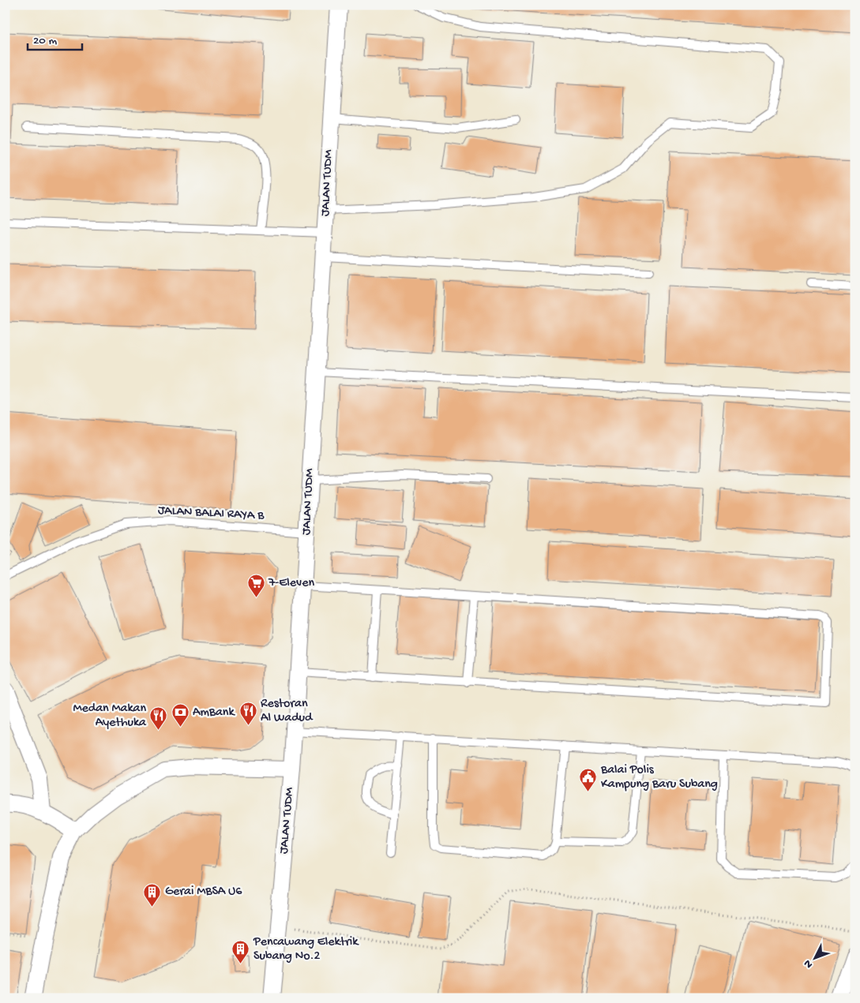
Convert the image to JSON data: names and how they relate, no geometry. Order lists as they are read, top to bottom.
{
  "streets": {
    "street": ["JALAN TUDM"],
    "lane": ["JALAN BALAI RAYA B"]
  },
  "crossings": [
    ["JALAN TUDM", "JALAN BALAI RAYA B"]
  ],
  "places": {
    "supermarket": ["7-Eleven"],
    "restaurant": ["Restoran Al Wadud", "Medan Makan Ayethuka"],
    "bank": ["AmBank"],
    "public building": ["Balai Polis Kampung Baru Subang"],
    "building": ["Gerai MBSA U6", "Pencawang Elektrik Subang No.2"]
  },
  "scale_bar": "20 m",
  "north": "bottom left"
}
